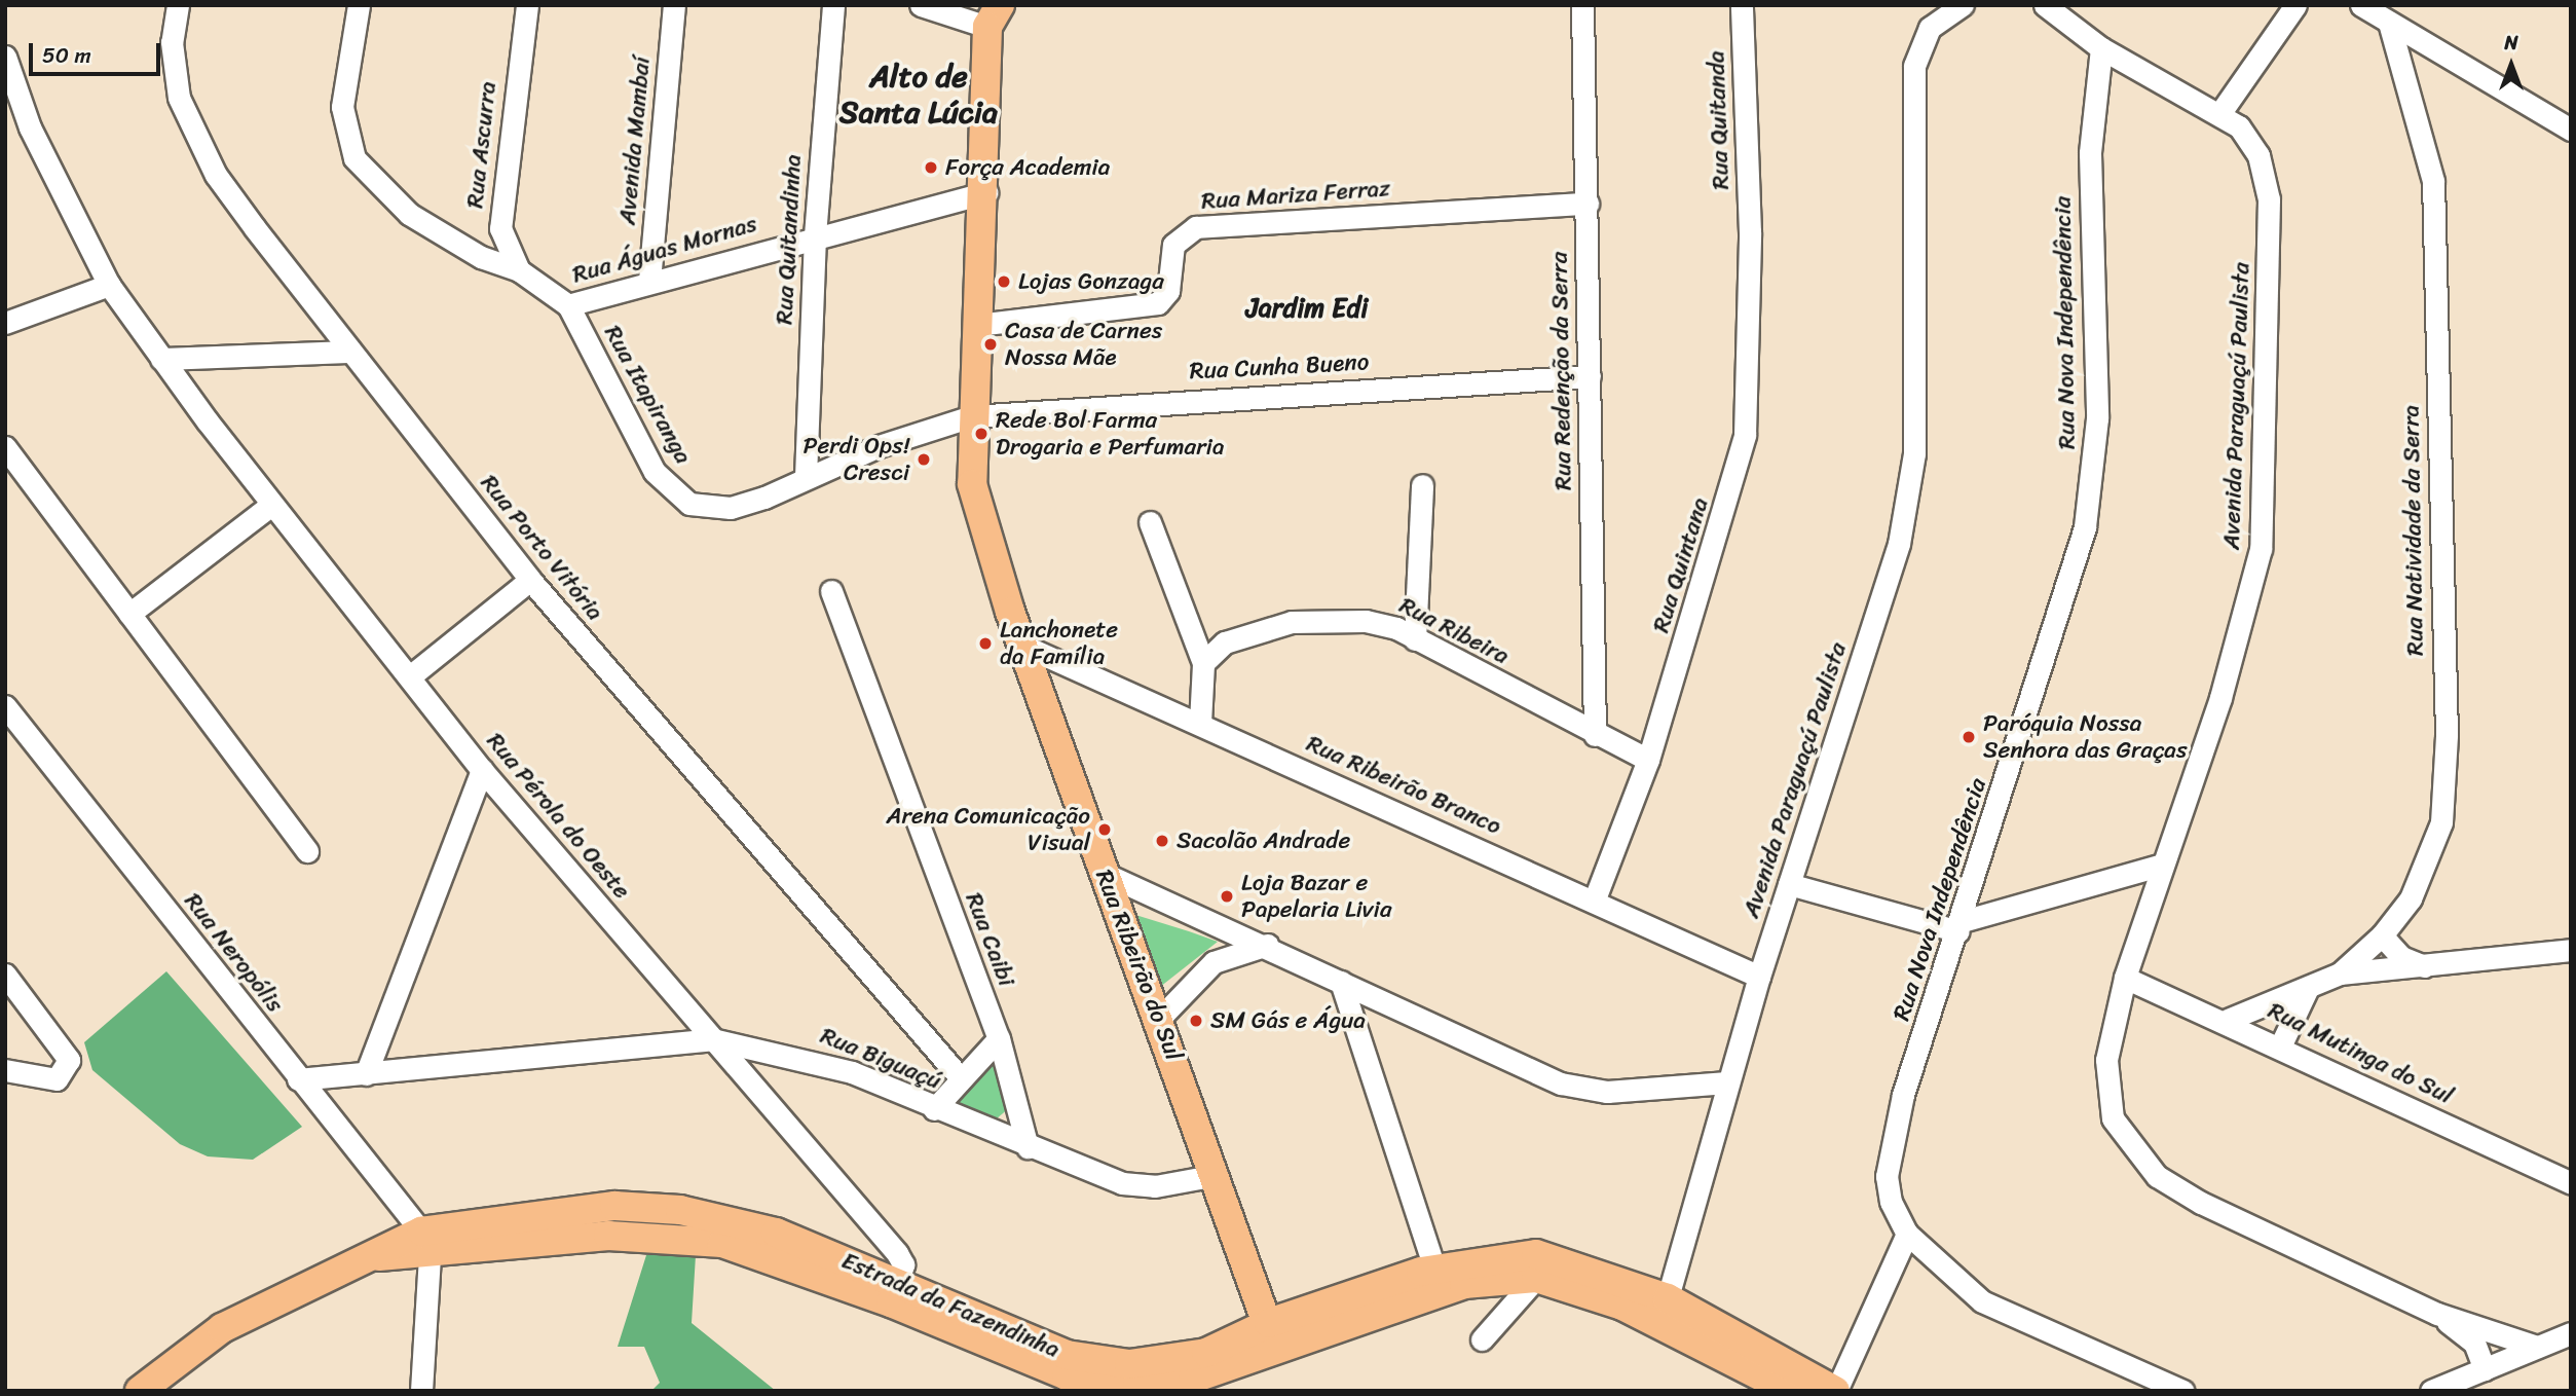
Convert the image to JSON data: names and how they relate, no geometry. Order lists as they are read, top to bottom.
{
  "streets": {
    "main road": ["Rua Ribeirão do Sul", "Estrada da Fazendinha"],
    "street": [
      "Rua Quitanda",
      "Avenida Mambaí",
      "Rua Ascurra",
      "Rua Mariza Ferraz",
      "Rua Quitandinha",
      "Rua Águas Mornas",
      "Rua Nova Independência",
      "Rua Cunha Bueno",
      "Rua Redenção da Serra",
      "Rua Itapiranga",
      "Avenida Paraguaçú Paulista",
      "Rua Natividade da Serra",
      "Rua Porto Vitória",
      "Rua Quintana",
      "Rua Ribeira",
      "Rua Ribeirão Branco",
      "Rua Pérola do Oeste",
      "Rua Caibi",
      "Rua Neropólis",
      "Rua Mutinga do Sul",
      "Rua Biguaçú"
    ]
  },
  "crossings": [
    ["Rua Quitanda", "Rua Quintana"],
    ["Avenida Mambaí", "Rua Águas Mornas"],
    ["Rua Ascurra", "Rua Águas Mornas"],
    ["Rua Ascurra", "Rua Itapiranga"],
    ["Rua Mariza Ferraz", "Rua Redenção da Serra"],
    ["Rua Mariza Ferraz", "Rua Ribeirão do Sul"],
    ["Rua Quitandinha", "Rua Águas Mornas"],
    ["Rua Quitandinha", "Rua Itapiranga"],
    ["Rua Águas Mornas", "Rua Itapiranga"],
    ["Rua Águas Mornas", "Rua Ribeirão do Sul"],
    ["Rua Nova Independência", "Avenida Paraguaçú Paulista"],
    ["Rua Cunha Bueno", "Rua Redenção da Serra"],
    ["Rua Cunha Bueno", "Rua Itapiranga"],
    ["Rua Cunha Bueno", "Rua Ribeirão do Sul"],
    ["Rua Redenção da Serra", "Rua Ribeira"],
    ["Rua Itapiranga", "Rua Ribeirão do Sul"],
    ["Avenida Paraguaçú Paulista", "Rua Ribeirão Branco"],
    ["Avenida Paraguaçú Paulista", "Rua Mutinga do Sul"],
    ["Avenida Paraguaçú Paulista", "Estrada da Fazendinha"],
    ["Rua Natividade da Serra", "Rua Mutinga do Sul"],
    ["Rua Quintana", "Rua Ribeira"],
    ["Rua Quintana", "Rua Ribeirão Branco"],
    ["Rua Ribeirão Branco", "Rua Ribeirão do Sul"],
    ["Rua Pérola do Oeste", "Rua Biguaçú"],
    ["Rua Pérola do Oeste", "Estrada da Fazendinha"],
    ["Rua Caibi", "Rua Biguaçú"],
    ["Rua Neropólis", "Rua Biguaçú"],
    ["Rua Neropólis", "Estrada da Fazendinha"],
    ["Rua Ribeirão do Sul", "Rua Biguaçú"],
    ["Rua Ribeirão do Sul", "Estrada da Fazendinha"]
  ],
  "districts": ["Alto de Santa Lúcia", "Jardim Edi"],
  "places": [
    "Força Academia",
    "Lojas Gonzaga",
    "Casa de Carnes Nossa Mãe",
    "Rede Bol Farma Drogaria e Perfumaria",
    "Perdi Ops! Cresci",
    "Lanchonete da Família",
    "Paróquia Nossa Senhora das Graças",
    "Arena Comunicação Visual",
    "Sacolão Andrade",
    "Loja Bazar e Papelaria Livia",
    "SM Gás e Água"
  ],
  "scale_bar": "50 m",
  "north": "top"
}
